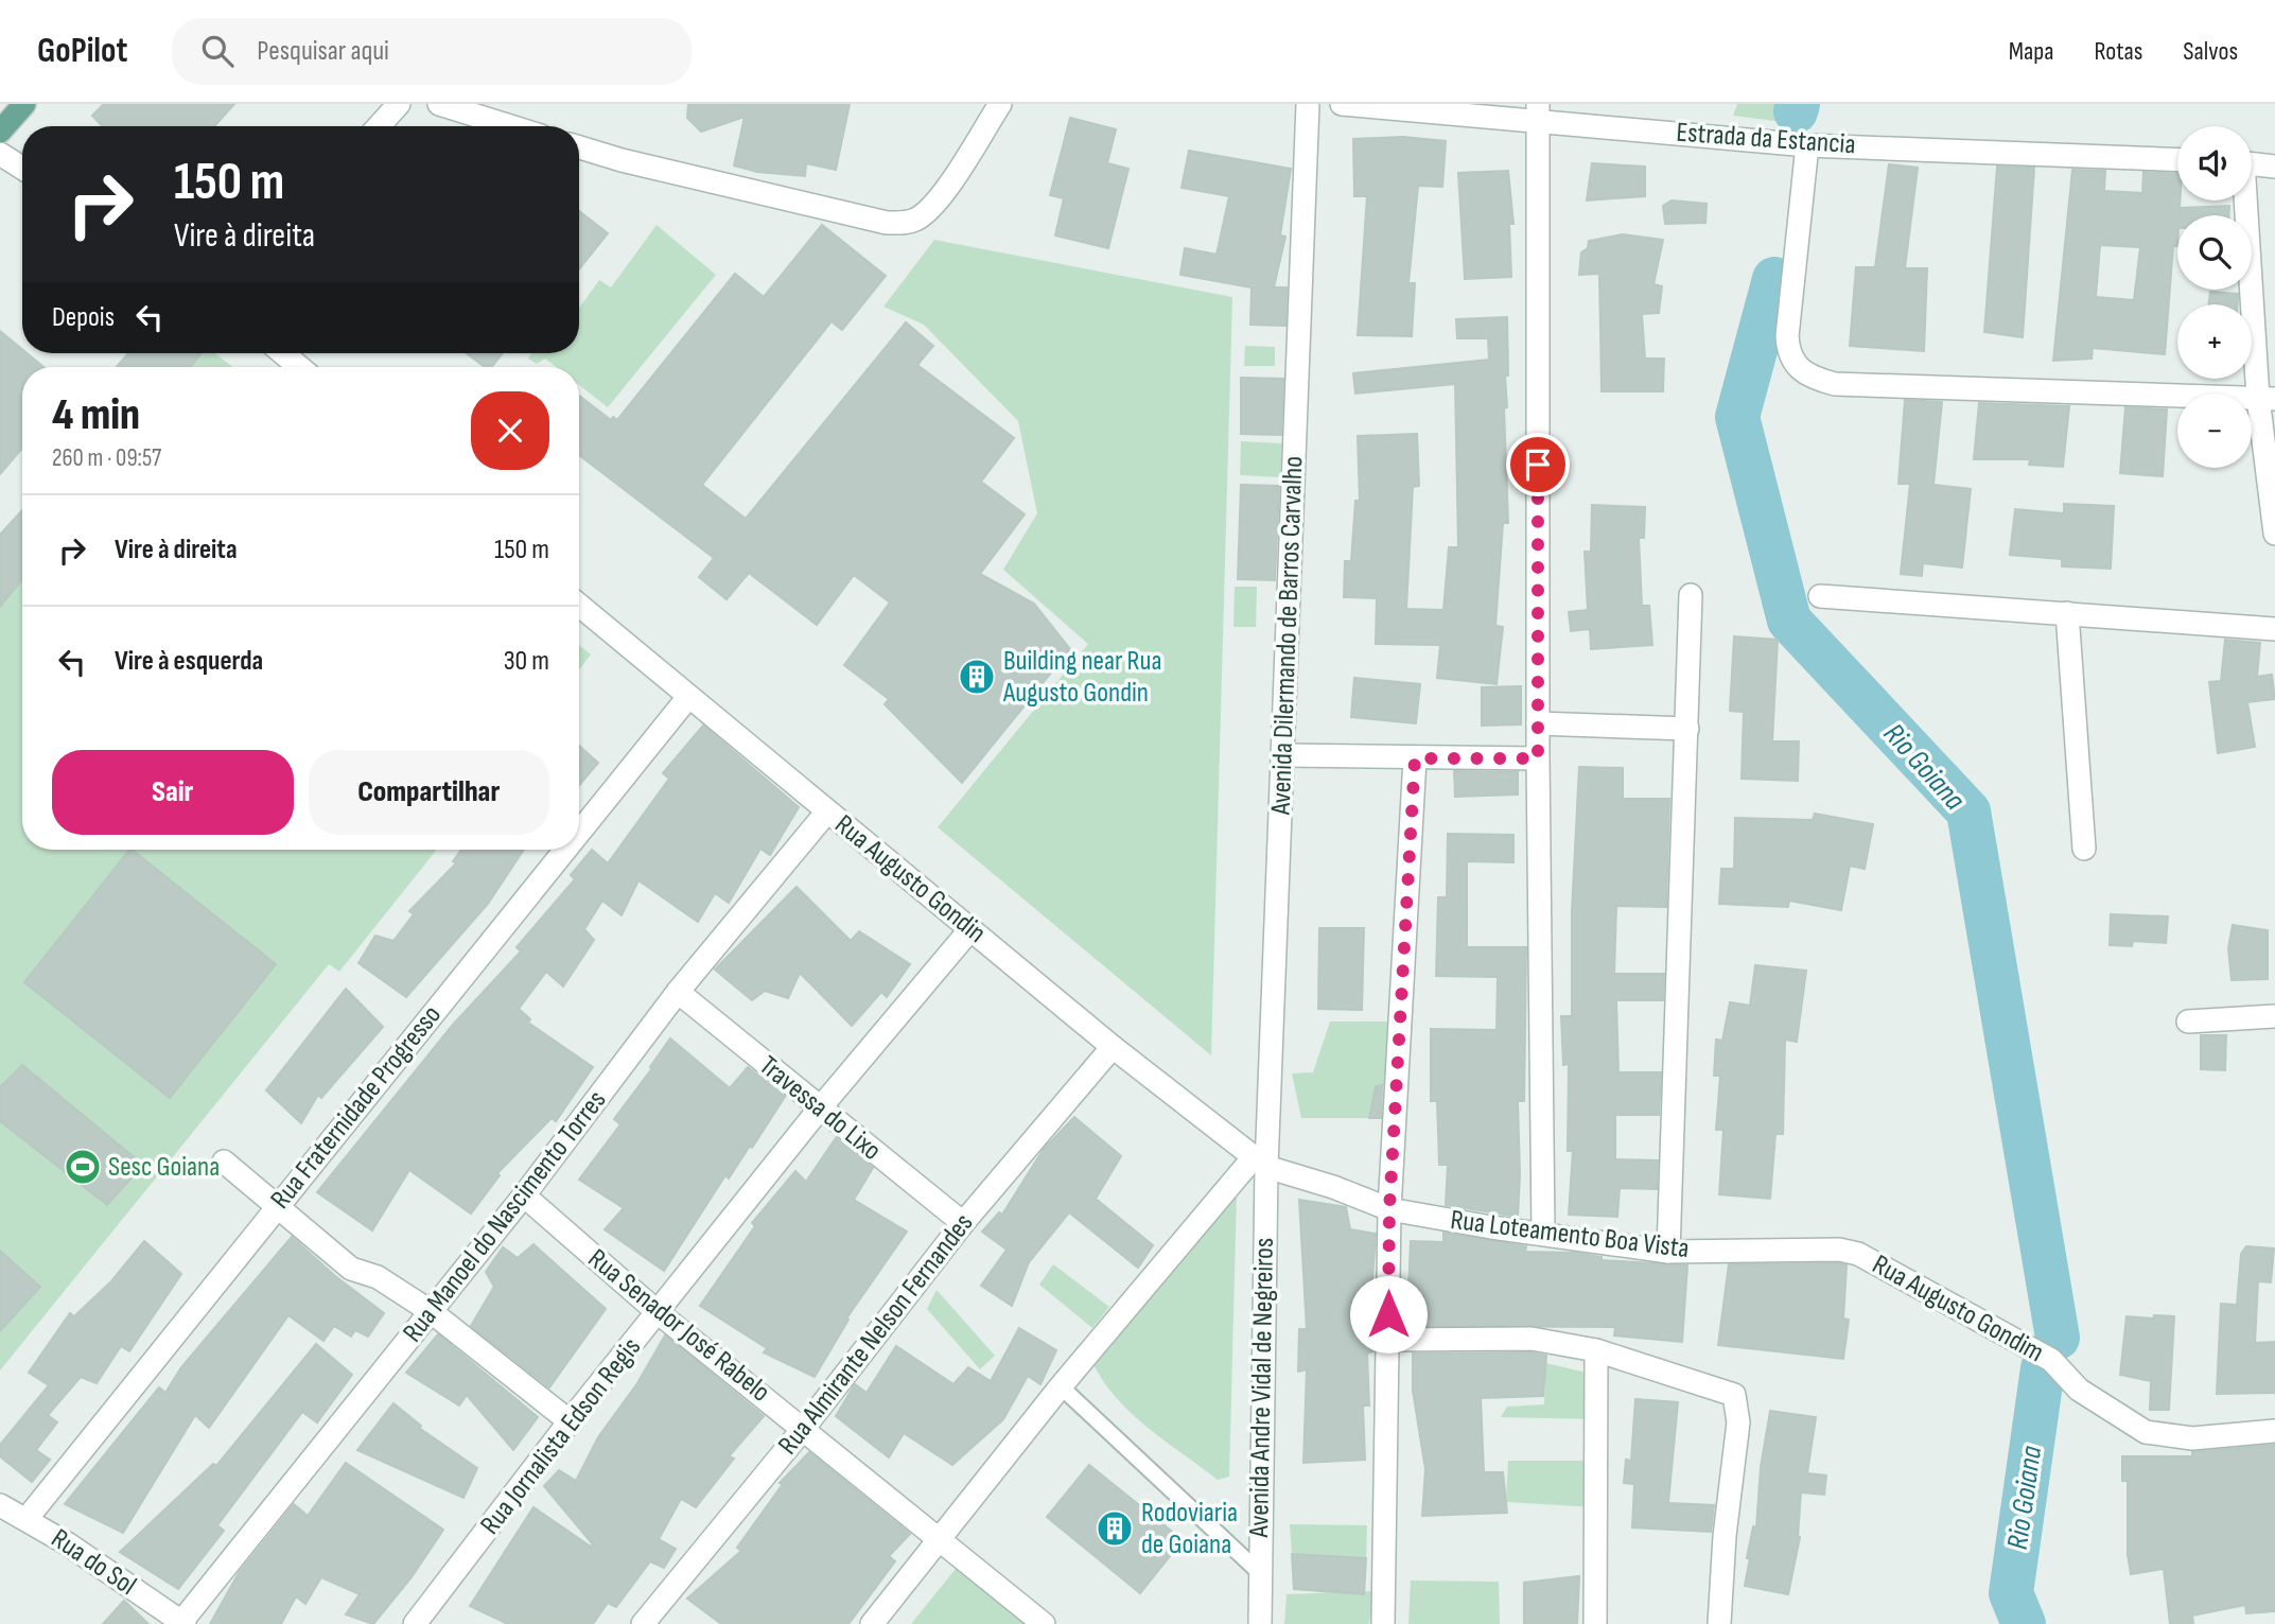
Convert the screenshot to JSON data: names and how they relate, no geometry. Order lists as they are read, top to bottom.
{
  "streets": {
    "street": [
      "Estrada da Estancia",
      "Avenida Dilermando de Barros Carvalho",
      "Rua Augusto Gondin",
      "Rua Fraternidade Progresso",
      "Travessa do Lixo",
      "Rua Manoel do Nascimento Torres",
      "Rua Loteamento Boa Vista",
      "Rua Augusto Gondim",
      "Rua Senador José Rabelo",
      "Rua Almirante Nelson Fernandes",
      "Avenida Andre Vidal de Negreiros",
      "Rua Jornalista Edson Regis",
      "Rua do Sol"
    ]
  },
  "crossings": [
    ["Avenida Dilermando de Barros Carvalho", "Rua Augusto Gondin"],
    ["Avenida Dilermando de Barros Carvalho", "Rua Loteamento Boa Vista"],
    ["Avenida Dilermando de Barros Carvalho", "Avenida Andre Vidal de Negreiros"],
    ["Rua Augusto Gondin", "Rua Fraternidade Progresso"],
    ["Rua Augusto Gondin", "Rua Manoel do Nascimento Torres"],
    ["Rua Augusto Gondin", "Rua Loteamento Boa Vista"],
    ["Rua Augusto Gondin", "Rua Almirante Nelson Fernandes"],
    ["Rua Augusto Gondin", "Avenida Andre Vidal de Negreiros"],
    ["Rua Augusto Gondin", "Rua Jornalista Edson Regis"],
    ["Rua Fraternidade Progresso", "Rua do Sol"],
    ["Travessa do Lixo", "Rua Manoel do Nascimento Torres"],
    ["Travessa do Lixo", "Rua Almirante Nelson Fernandes"],
    ["Travessa do Lixo", "Rua Jornalista Edson Regis"],
    ["Rua Manoel do Nascimento Torres", "Rua Senador José Rabelo"],
    ["Rua Manoel do Nascimento Torres", "Rua do Sol"],
    ["Rua Loteamento Boa Vista", "Rua Augusto Gondim"],
    ["Rua Loteamento Boa Vista", "Avenida Andre Vidal de Negreiros"],
    ["Rua Senador José Rabelo", "Rua Almirante Nelson Fernandes"],
    ["Rua Senador José Rabelo", "Rua Jornalista Edson Regis"]
  ],
  "water": ["Rio Goiana"],
  "places": {
    "building": ["Building near Rua Augusto Gondin", "Rodoviaria de Goiana"],
    "sports": ["Sesc Goiana"]
  },
  "page": {
    "header": "GoPilot",
    "search": "Pesquisar aqui",
    "nav": ["Mapa", "Rotas", "Salvos"],
    "map_buttons": ["+", "−"],
    "turn": ["150 m", "Vire à direita"],
    "then": "Depois",
    "heading": ["4 min", "260 m · 09:57"],
    "list": [
      {
        "name": "Vire à direita",
        "value": "150 m"
      },
      {
        "name": "Vire à esquerda",
        "value": "30 m"
      }
    ],
    "buttons": ["Sair", "Compartilhar"]
  }
}
